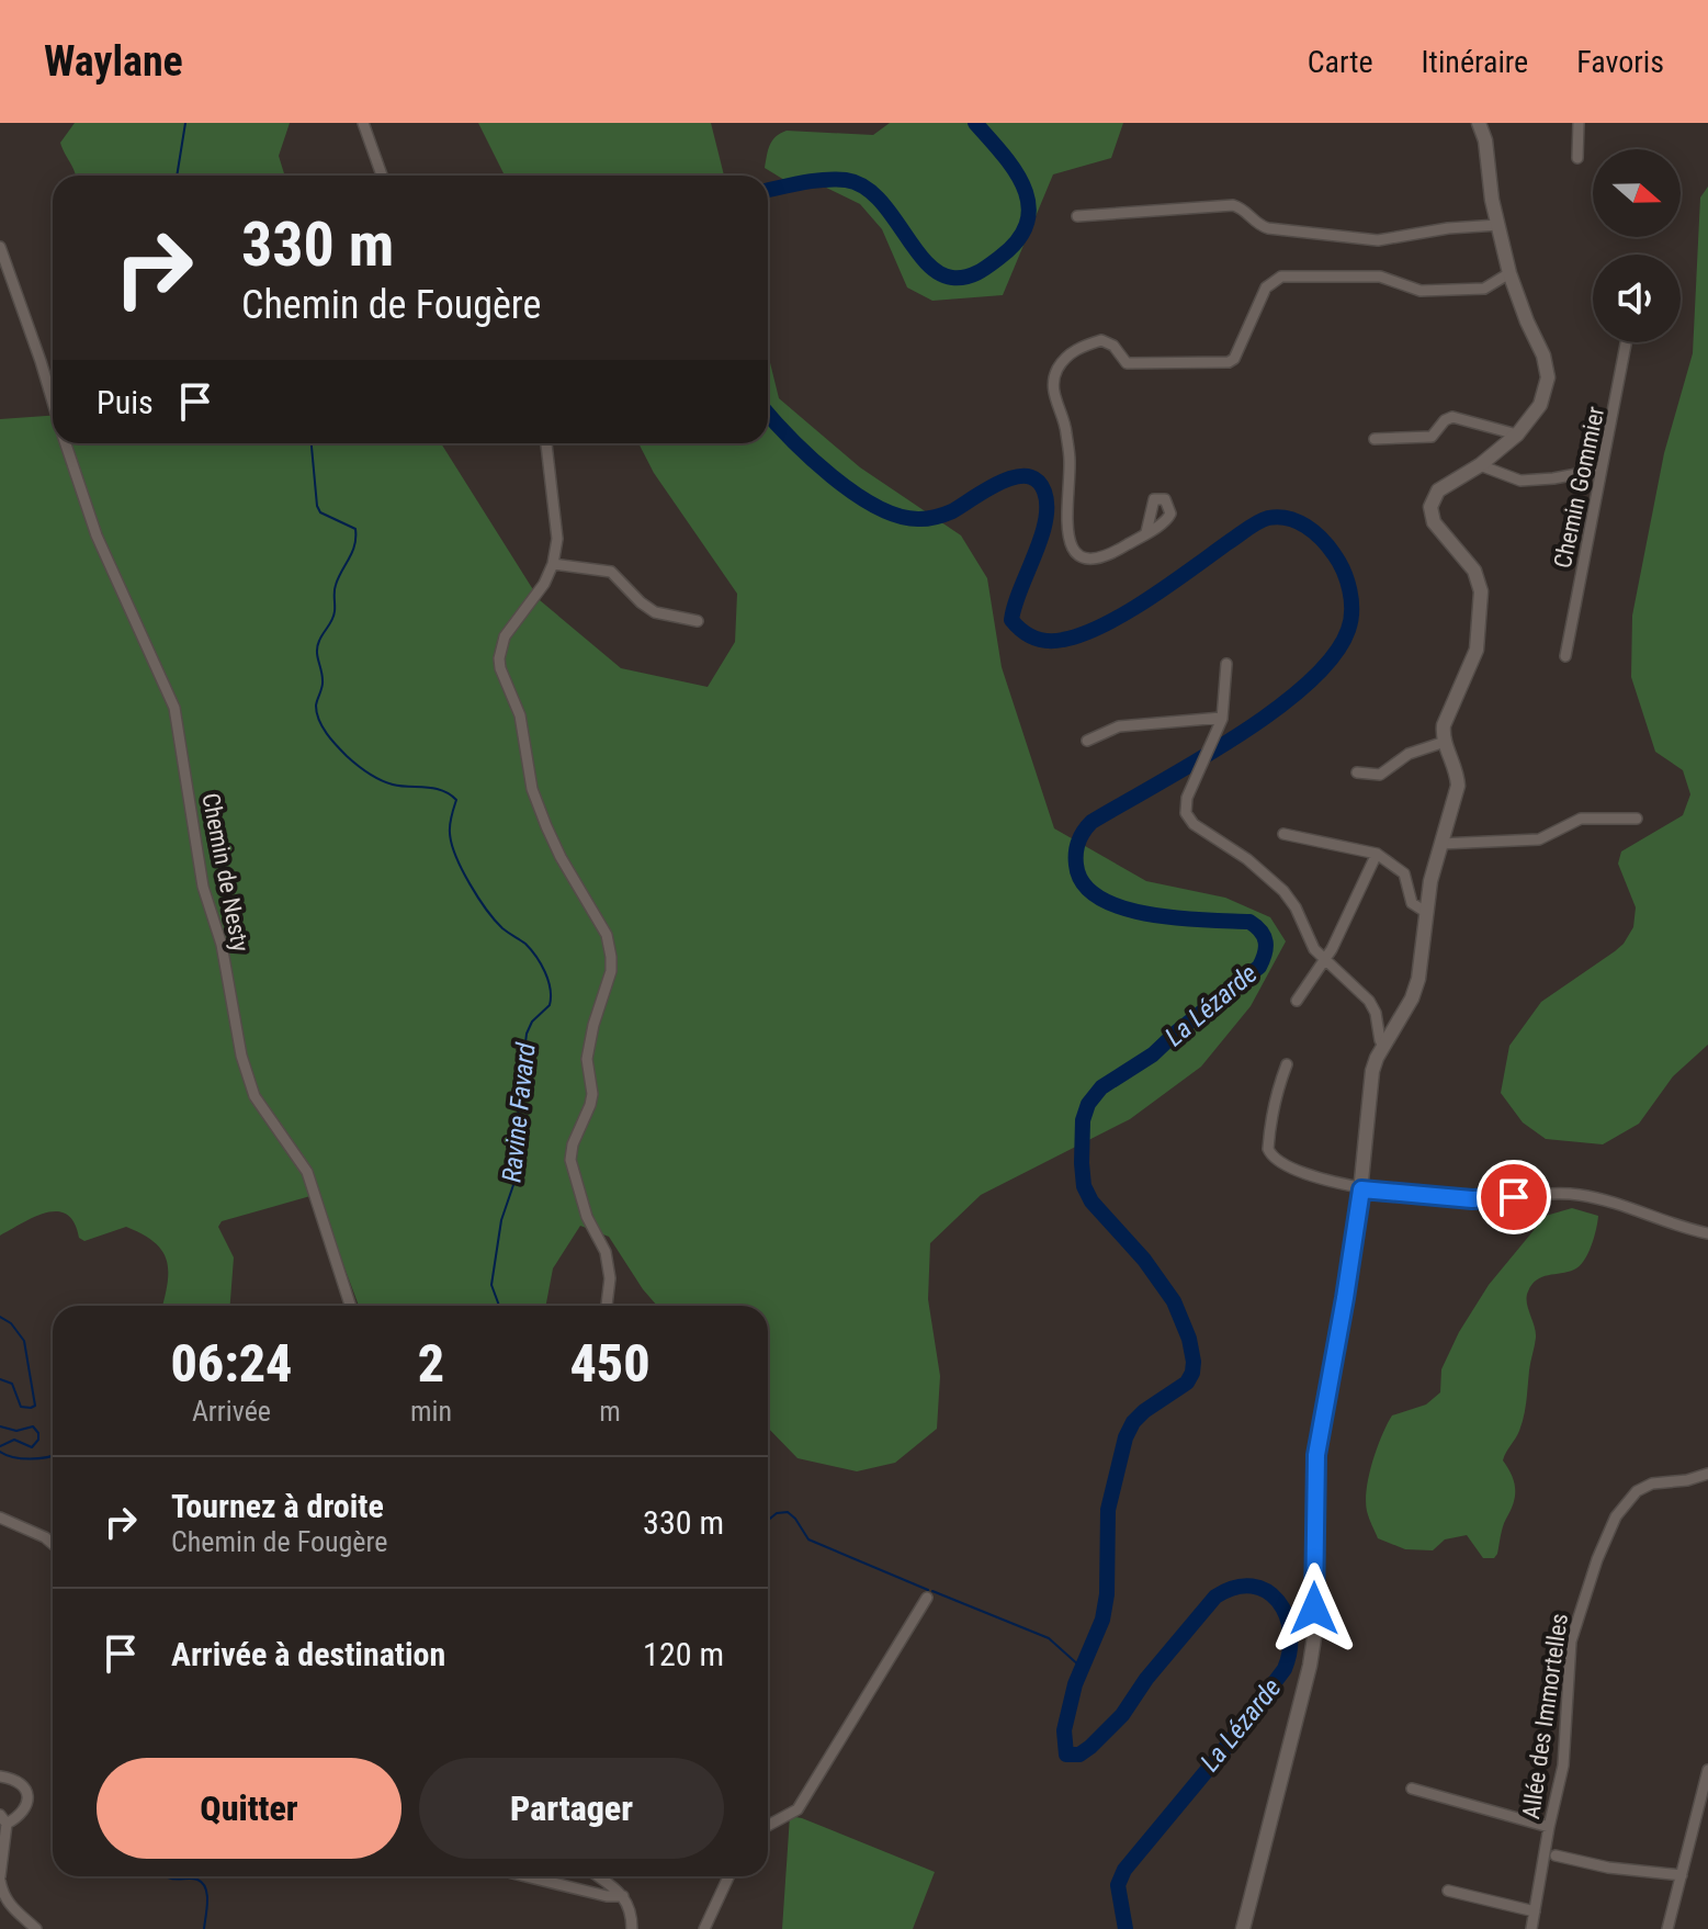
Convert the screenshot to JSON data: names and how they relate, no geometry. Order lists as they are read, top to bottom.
{
  "streets": {
    "street": ["Chemin Gommier", "Chemin de Nesty", "Allée des Immortelles"]
  },
  "water": ["La Lézarde", "Ravine Favard"],
  "north": "right",
  "page": {
    "header": "Waylane",
    "nav": ["Carte", "Itinéraire", "Favoris"],
    "turn": ["330 m", "Chemin de Fougère"],
    "then": "Puis",
    "eta": [
      "06:24",
      "Arrivée",
      "2",
      "min",
      "450",
      "m"
    ],
    "list": [
      {
        "name": "Tournez à droite",
        "note": "Chemin de Fougère",
        "value": "330 m"
      },
      {
        "name": "Arrivée à destination",
        "value": "120 m"
      }
    ],
    "buttons": ["Quitter", "Partager"]
  }
}
